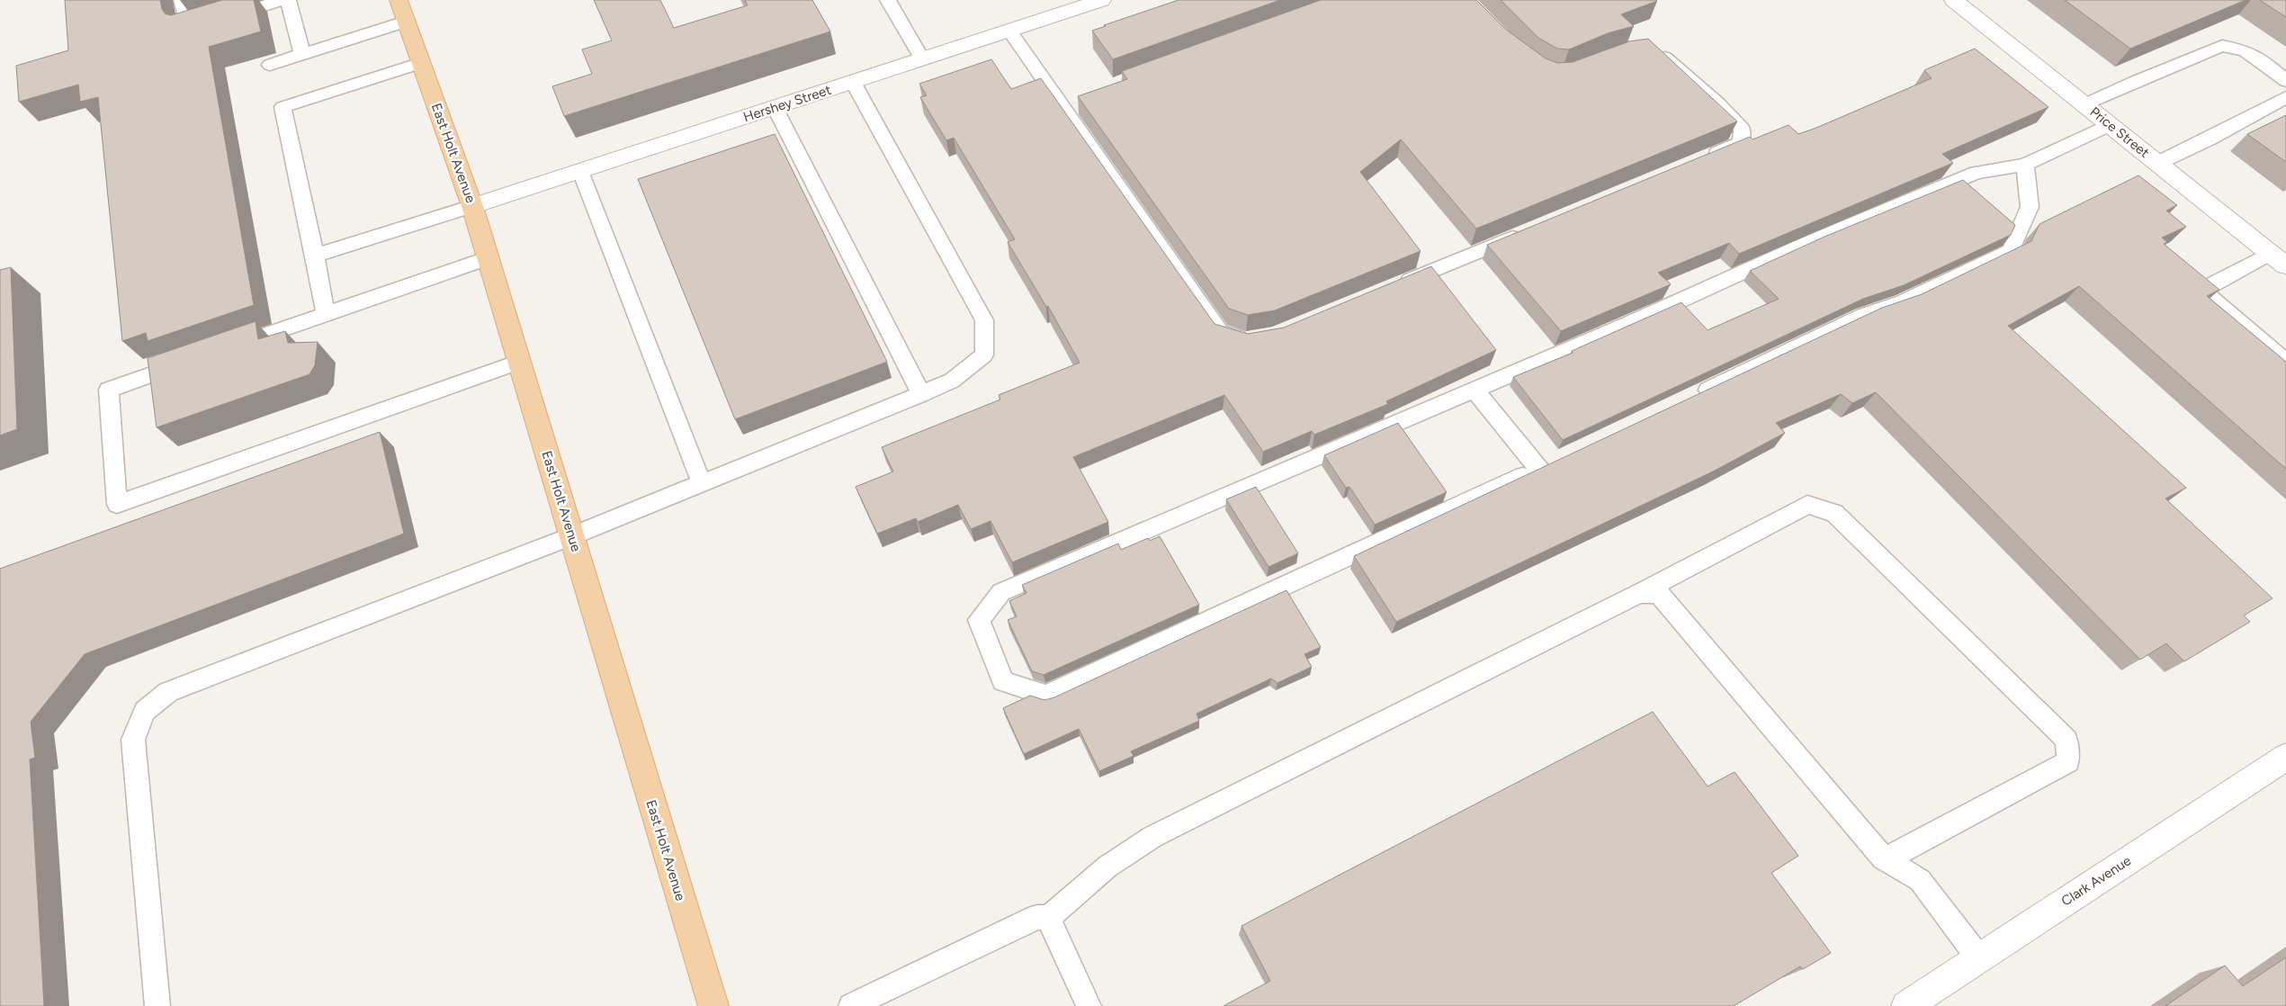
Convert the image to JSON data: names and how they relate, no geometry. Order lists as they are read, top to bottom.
{
  "streets": {
    "main road": ["East Holt Avenue"],
    "street": ["Hershey Street", "Price Street", "Clark Avenue"]
  },
  "crossings": [
    ["Hershey Street", "East Holt Avenue"]
  ]
}
